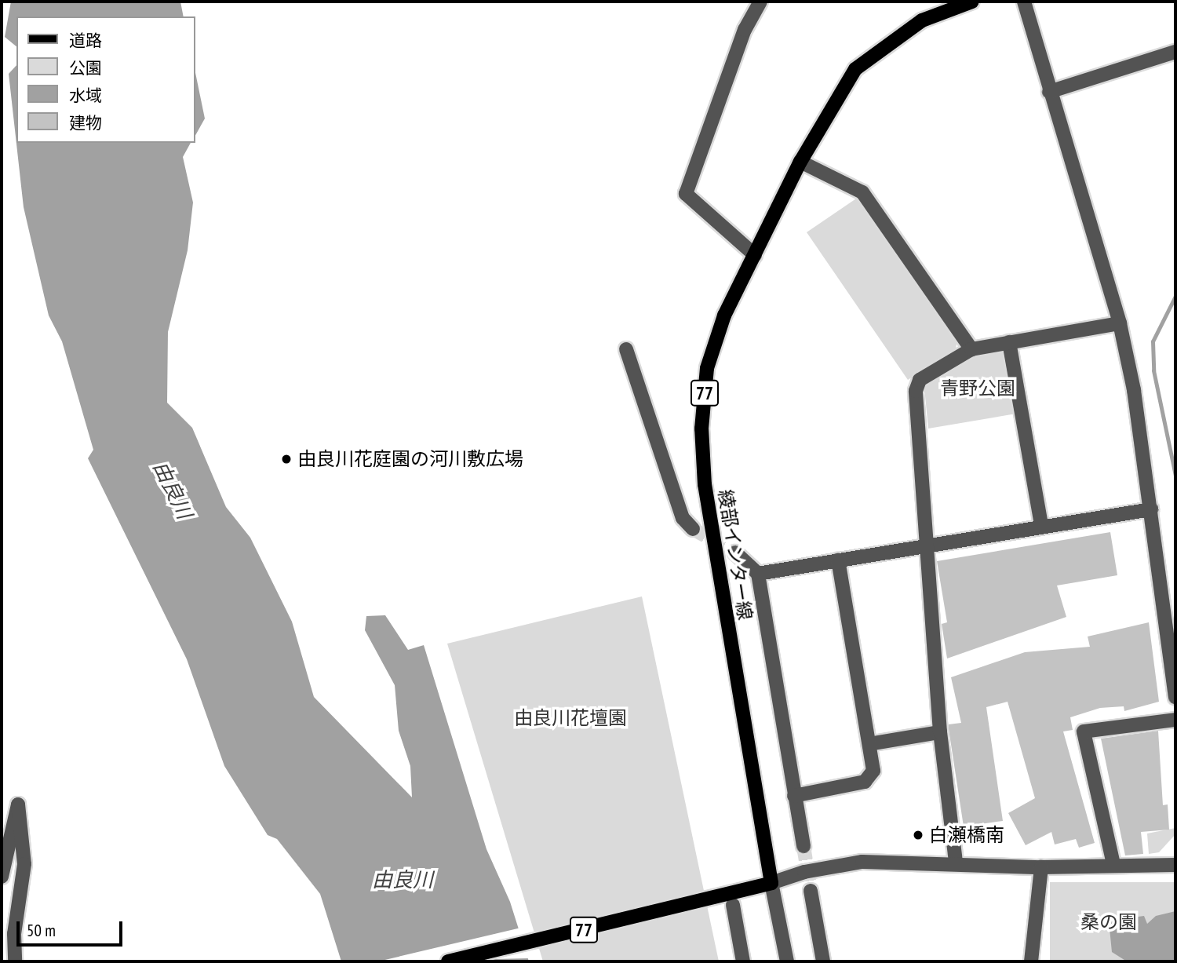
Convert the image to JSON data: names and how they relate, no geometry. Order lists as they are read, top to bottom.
{
  "streets": {
    "main road": ["77", "綾部インター線"]
  },
  "crossings": [
    ["77", "綾部インター線"]
  ],
  "water": ["由良川"],
  "parks": ["青野公園", "由良川花壇園", "桑の園"],
  "places": ["由良川花庭園の河川敷広場", "白瀬橋南"],
  "legend": [
    "道路",
    "公園",
    "水域",
    "建物"
  ],
  "scale_bar": "50 m"
}
